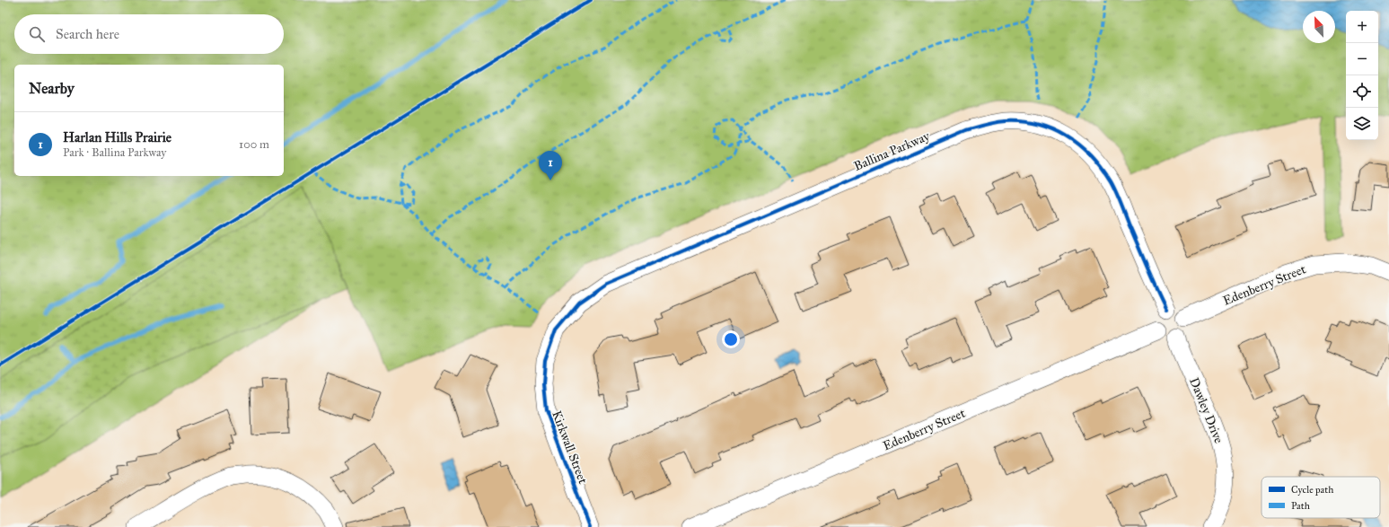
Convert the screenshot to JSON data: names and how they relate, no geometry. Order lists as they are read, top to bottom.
{
  "streets": {
    "street": [
      "Ballina Parkway",
      "Edenberry Street",
      "Dawley Drive",
      "Kirkwall Street"
    ]
  },
  "crossings": [
    ["Ballina Parkway", "Edenberry Street"],
    ["Ballina Parkway", "Dawley Drive"],
    ["Ballina Parkway", "Kirkwall Street"],
    ["Edenberry Street", "Dawley Drive"]
  ],
  "legend": ["Cycle path", "Path"],
  "north": "top left",
  "page": {
    "map_buttons": ["+", "−"],
    "search": "Search here",
    "heading": "Nearby",
    "list": [
      {
        "mark": "1",
        "name": "Harlan Hills Prairie",
        "note": "Park · Ballina Parkway",
        "value": "100 m"
      }
    ],
    "pins": "1"
  }
}
